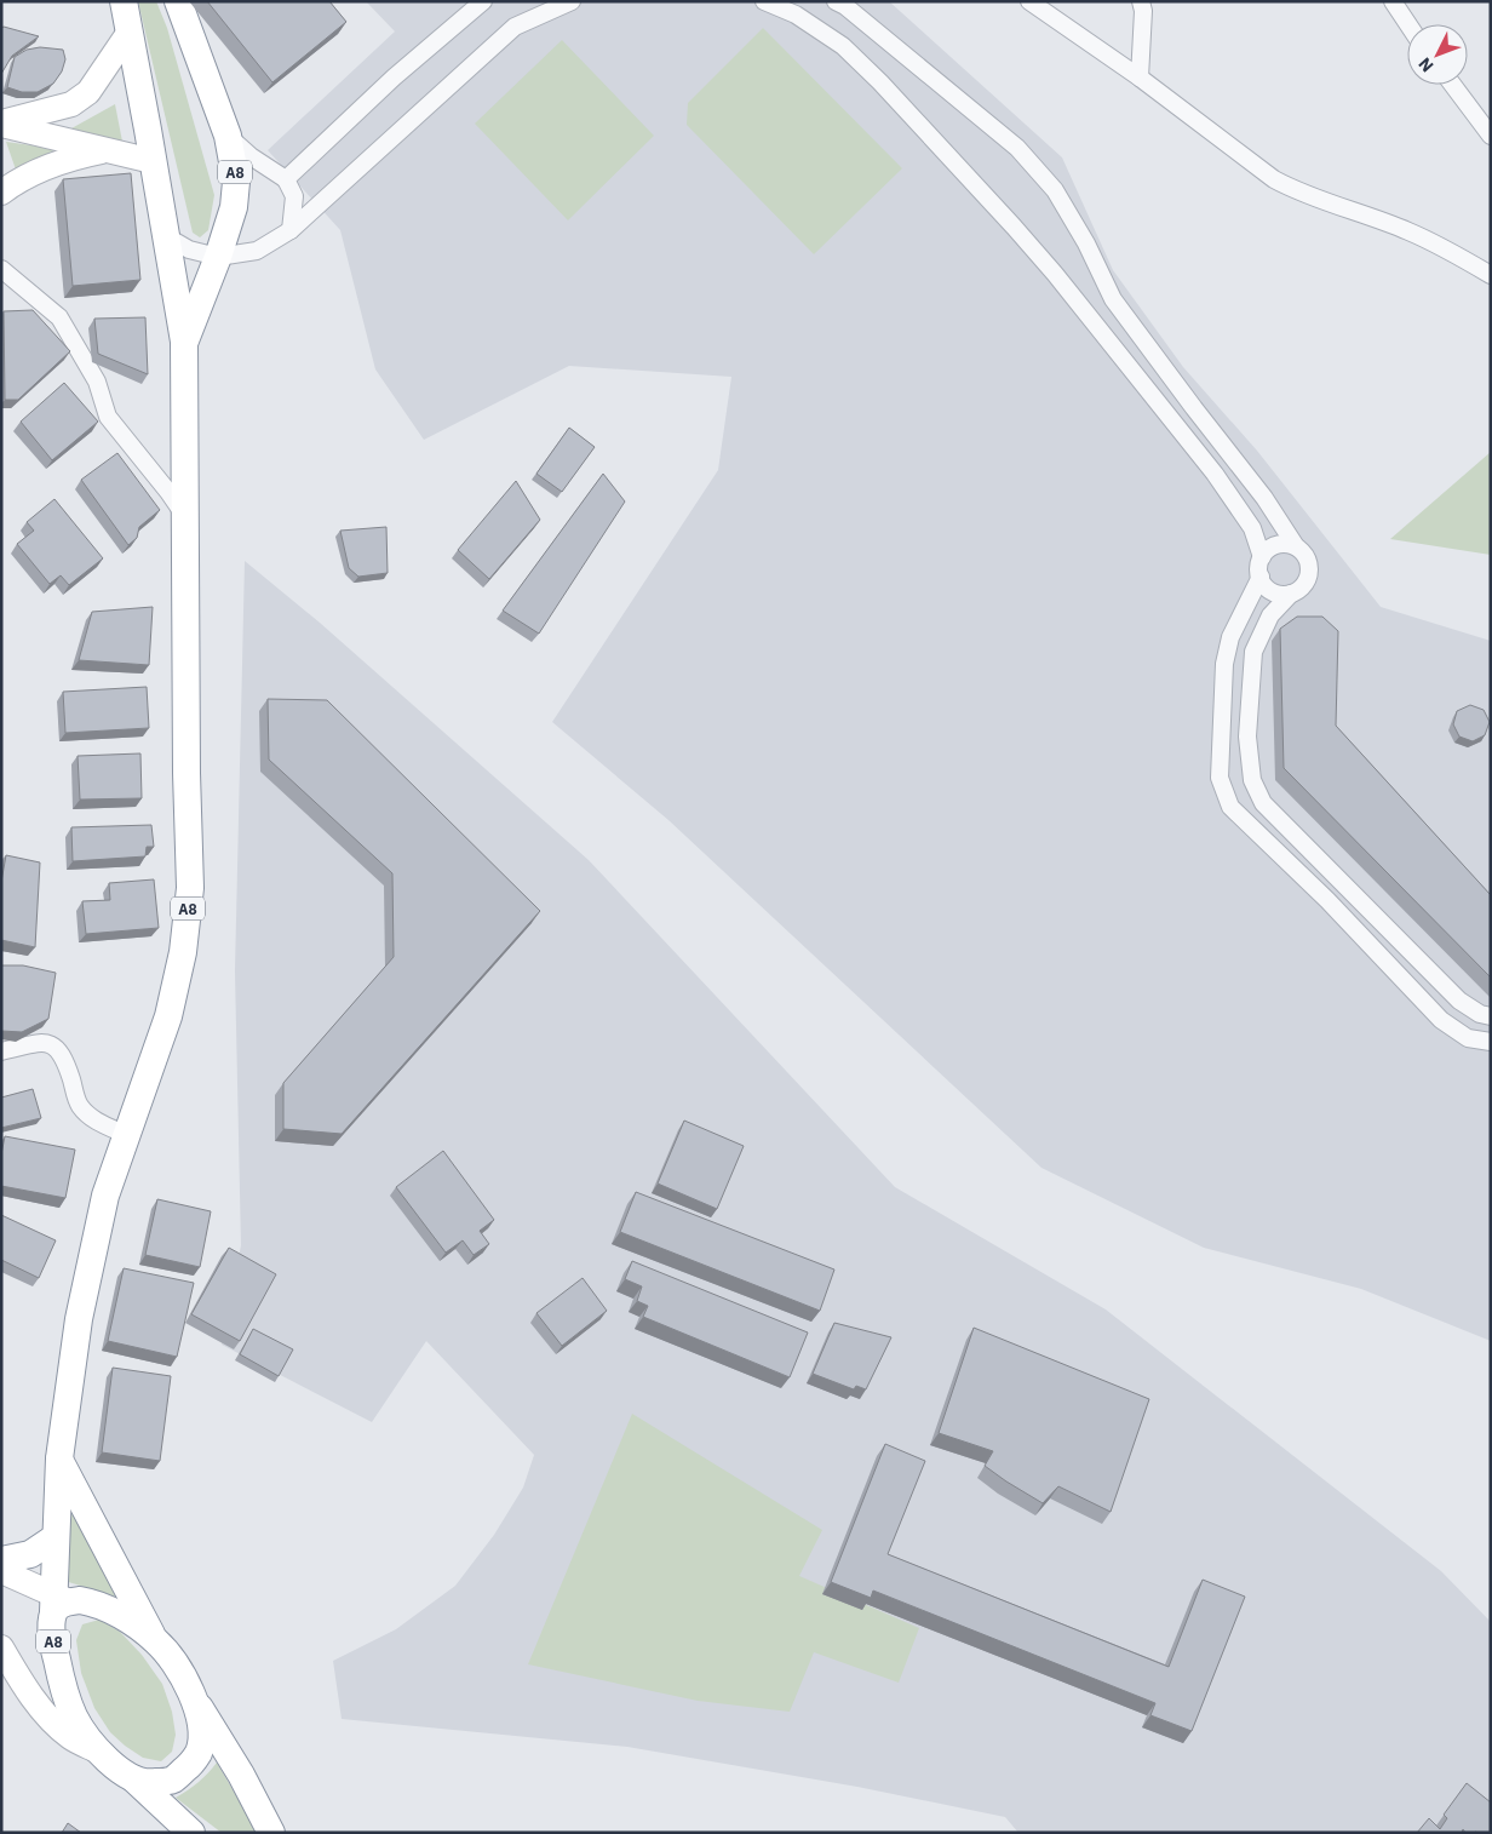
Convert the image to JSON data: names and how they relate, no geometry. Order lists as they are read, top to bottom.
{
  "streets": {
    "highway": ["A8"]
  },
  "north": "bottom left"
}
